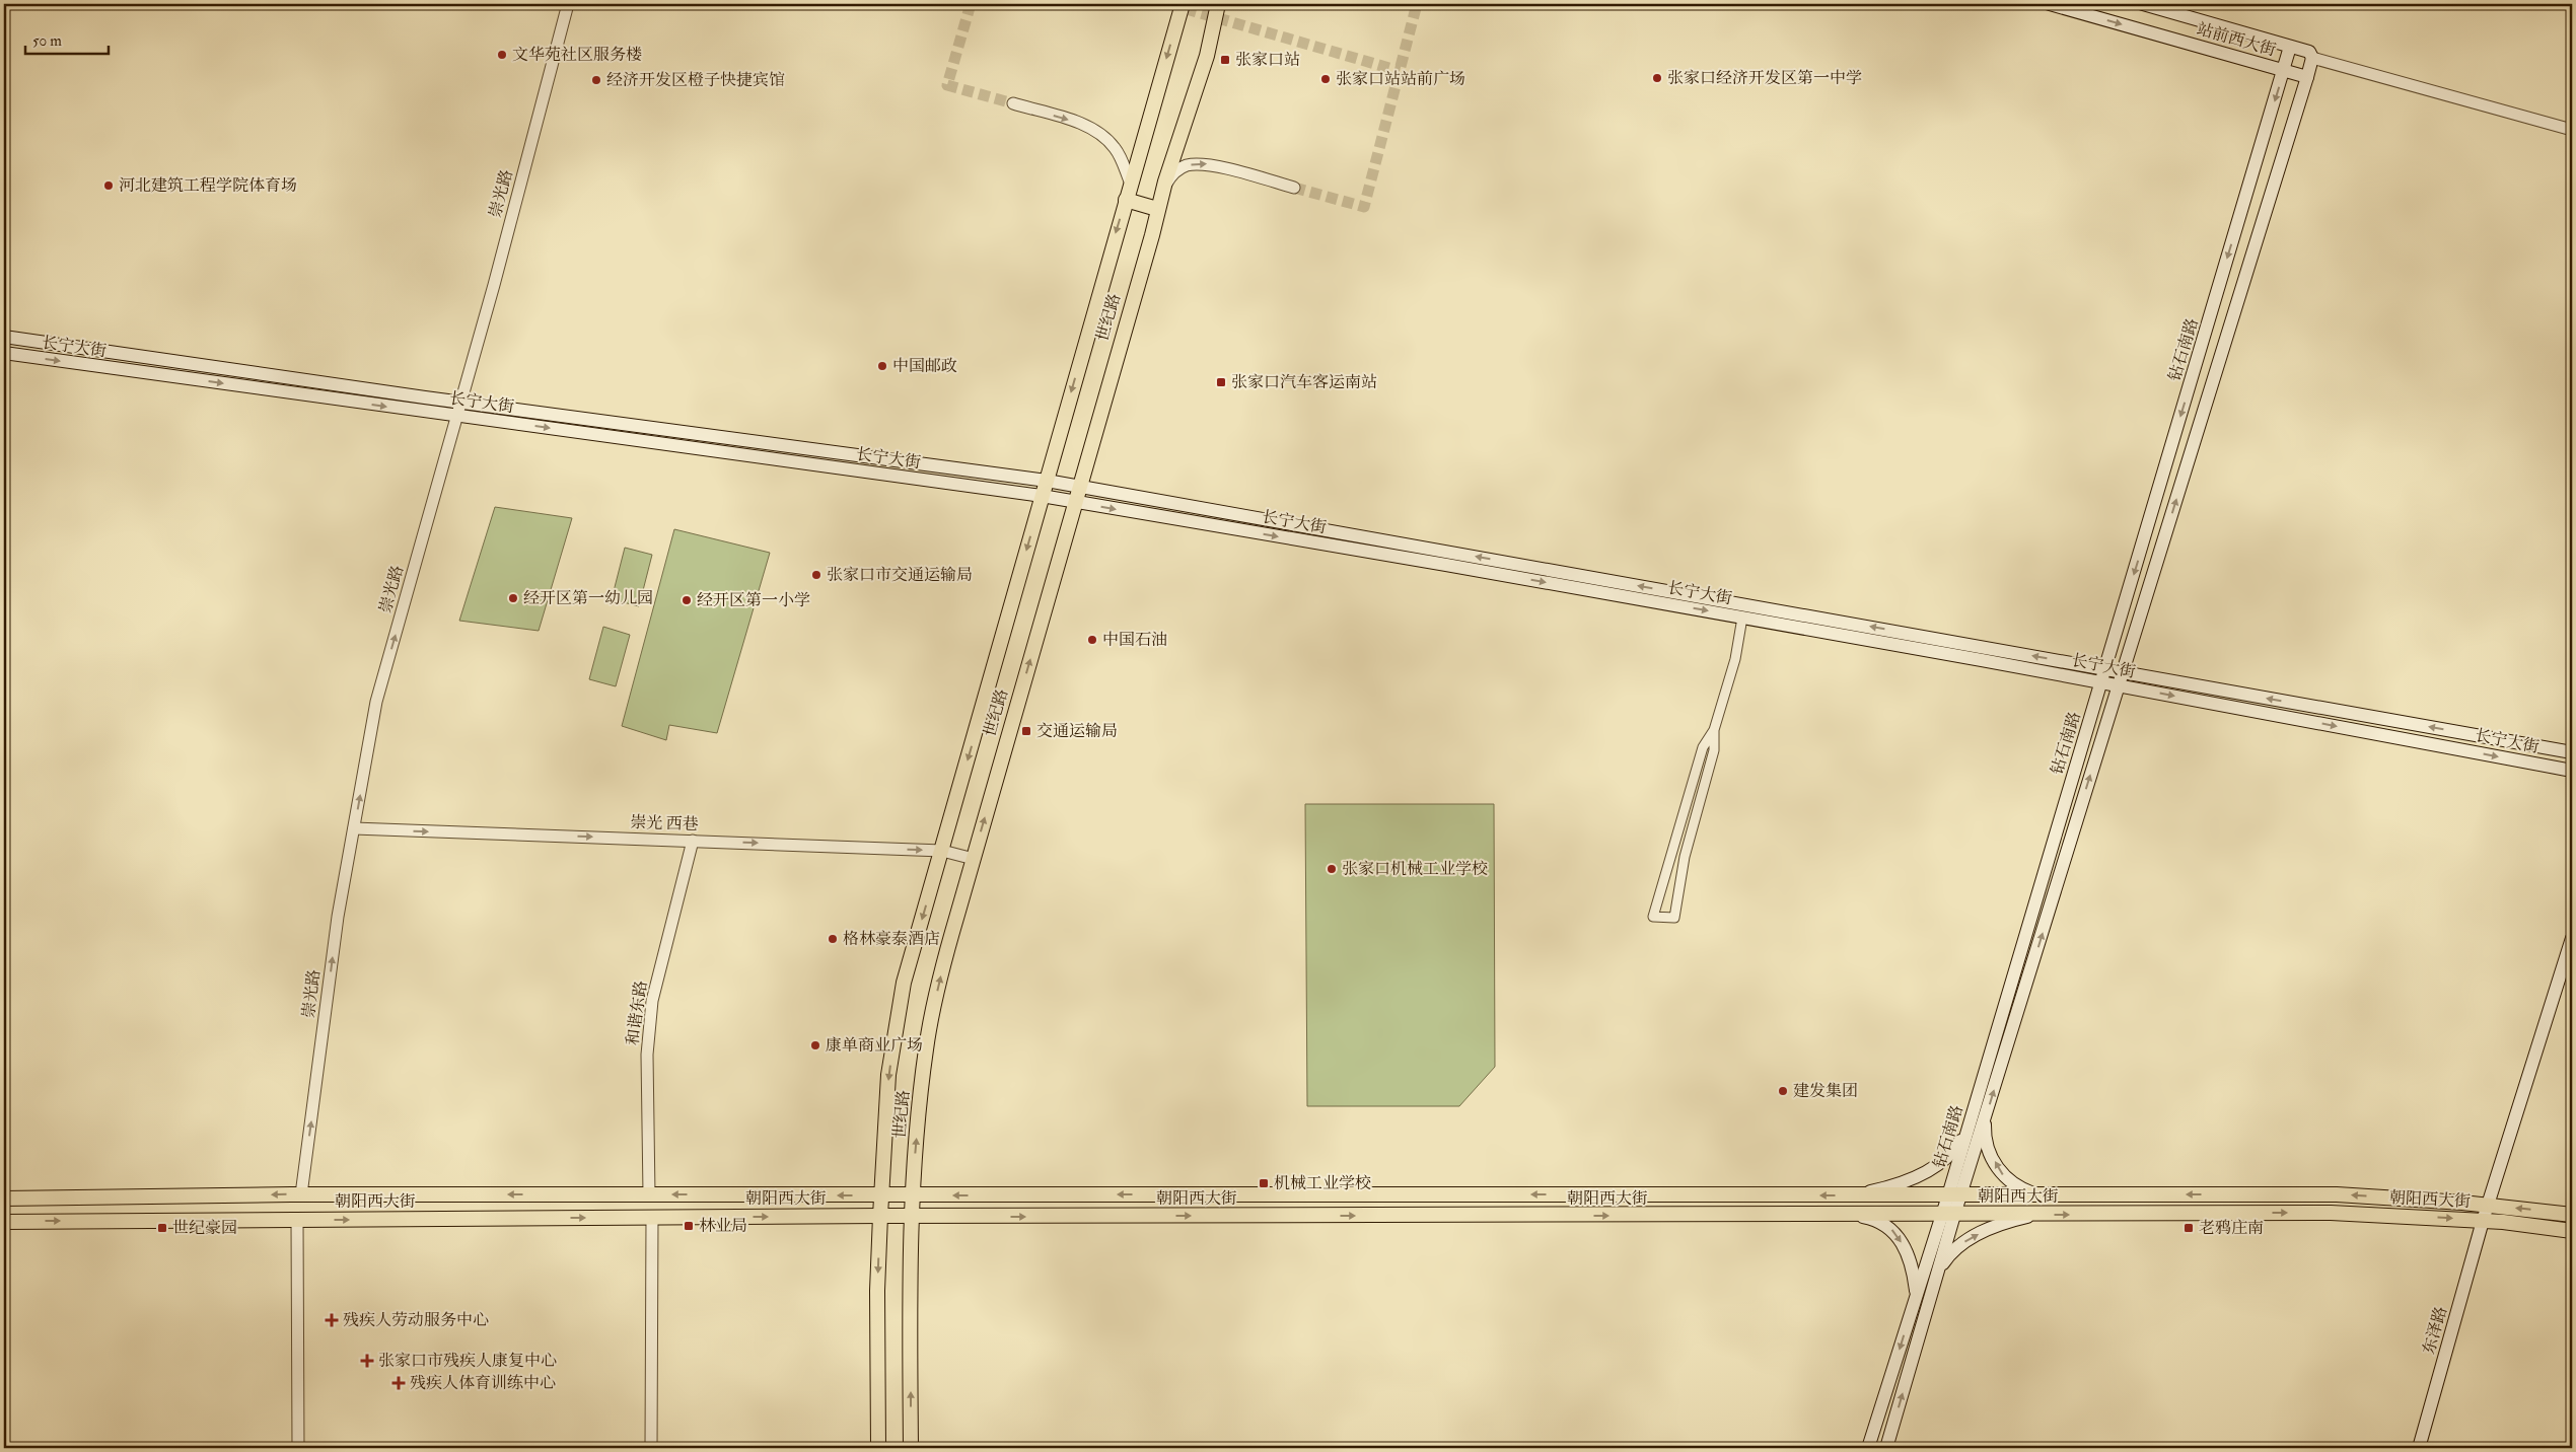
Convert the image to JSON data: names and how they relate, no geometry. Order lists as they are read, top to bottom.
{
  "streets": {
    "main road": [
      "站前西大街",
      "世纪路",
      "长宁大街",
      "钻石南路",
      "朝阳西大街",
      "东泽路"
    ],
    "street": ["崇光路", "崇光 西巷", "和谐东路"]
  },
  "crossings": [
    ["站前西大街", "钻石南路"],
    ["崇光路", "长宁大街"],
    ["崇光路", "崇光 西巷"],
    ["崇光路", "朝阳西大街"],
    ["世纪路", "长宁大街"],
    ["世纪路", "崇光 西巷"],
    ["世纪路", "朝阳西大街"],
    ["长宁大街", "钻石南路"],
    ["钻石南路", "朝阳西大街"],
    ["崇光 西巷", "和谐东路"],
    ["和谐东路", "朝阳西大街"],
    ["朝阳西大街", "东泽路"]
  ],
  "one_way": ["崇光路", "崇光 西巷"],
  "places": {
    "other": [
      "文华苑社区服务楼",
      "张家口经济开发区第一中学",
      "张家口站站前广场",
      "经济开发区橙子快捷宾馆",
      "河北建筑工程学院体育场",
      "中国邮政",
      "张家口市交通运输局",
      "经开区第一幼儿园",
      "经开区第一小学",
      "中国石油",
      "张家口机械工业学校",
      "格林豪泰酒店",
      "康单商业广场",
      "建发集团"
    ],
    "transit": [
      "张家口站",
      "张家口汽车客运南站",
      "交通运输局",
      "机械工业学校",
      "林业局",
      "世纪豪园",
      "老鸦庄南"
    ],
    "health": ["残疾人劳动服务中心", "张家口市残疾人康复中心", "残疾人体育训练中心"]
  },
  "scale_bar": "50 m"
}
